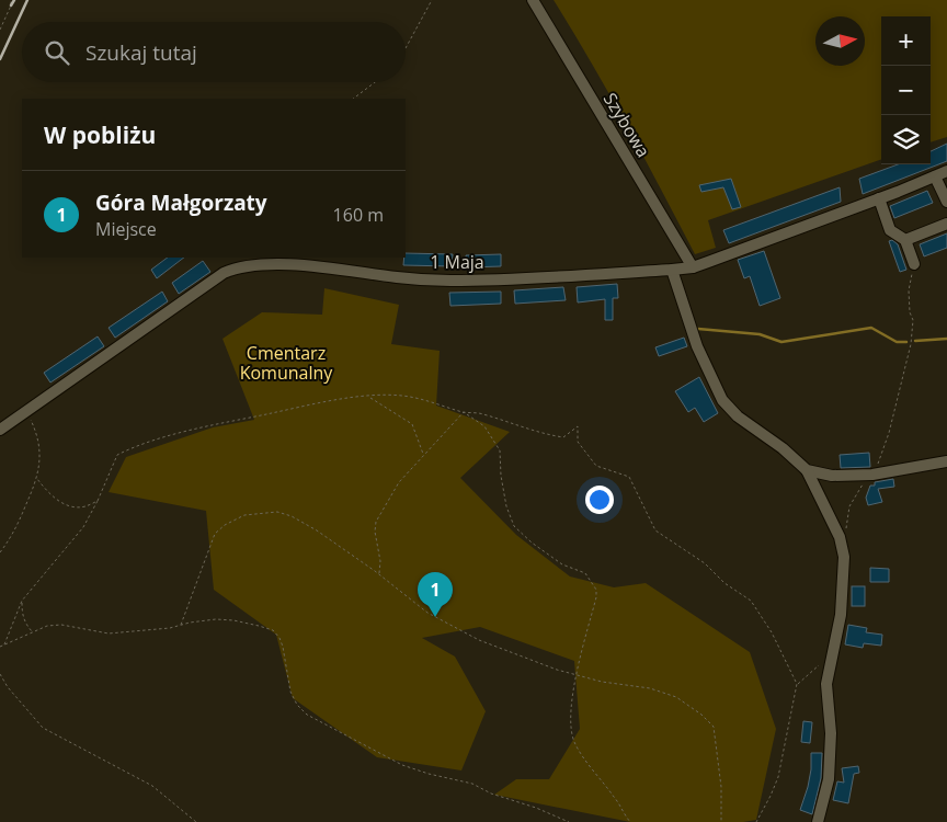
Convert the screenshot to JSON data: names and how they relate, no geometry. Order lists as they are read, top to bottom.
{
  "streets": {
    "street": ["Szybowa", "1 Maja"]
  },
  "crossings": [
    ["Szybowa", "1 Maja"]
  ],
  "parks": ["Cmentarz Komunalny"],
  "north": "right",
  "page": {
    "map_buttons": ["+", "−"],
    "search": "Szukaj tutaj",
    "heading": "W pobliżu",
    "list": [
      {
        "mark": "1",
        "name": "Góra Małgorzaty",
        "note": "Miejsce",
        "value": "160 m"
      }
    ],
    "pins": "1"
  }
}
